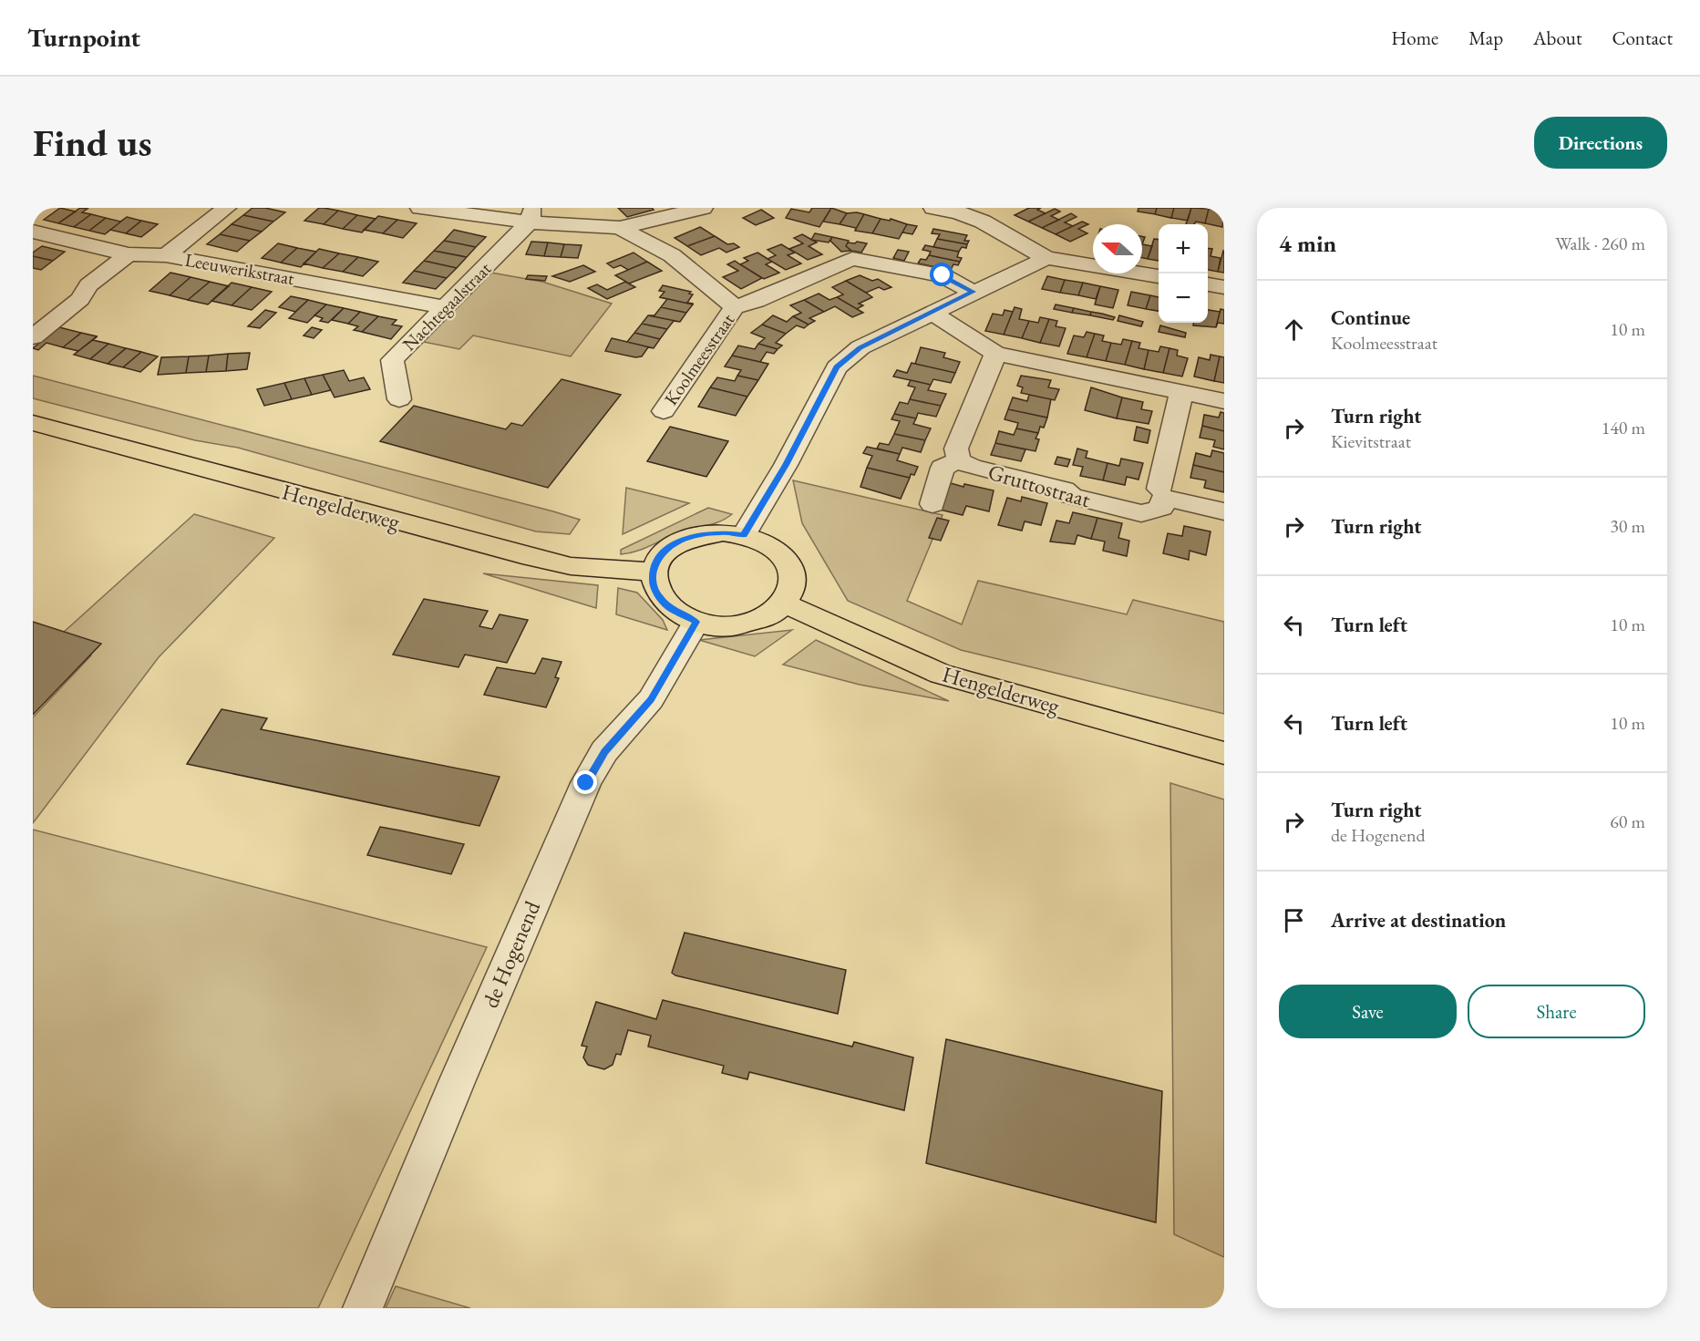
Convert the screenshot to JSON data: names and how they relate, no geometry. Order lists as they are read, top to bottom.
{
  "streets": {
    "main road": ["Hengelderweg"],
    "street": [
      "Leeuwerikstraat",
      "Nachtegaalstraat",
      "Koolmeesstraat",
      "Gruttostraat",
      "de Hogenend"
    ]
  },
  "crossings": [
    ["Leeuwerikstraat", "Nachtegaalstraat"],
    ["Hengelderweg", "de Hogenend"]
  ],
  "north": "left",
  "page": {
    "header": "Turnpoint",
    "nav": [
      "Home",
      "Map",
      "About",
      "Contact"
    ],
    "buttons": [
      "Directions",
      ["Save", "Share"]
    ],
    "title": "Find us",
    "heading": ["4 min", "Walk · 260 m"],
    "map_buttons": ["+", "−"],
    "list": [
      ["Continue", "Koolmeesstraat", "10 m"],
      ["Turn right", "Kievitstraat", "140 m"],
      ["Turn right", "30 m"],
      ["Turn left", "10 m"],
      ["Turn left", "10 m"],
      ["Turn right", "de Hogenend", "60 m"],
      "Arrive at destination"
    ]
  }
}
